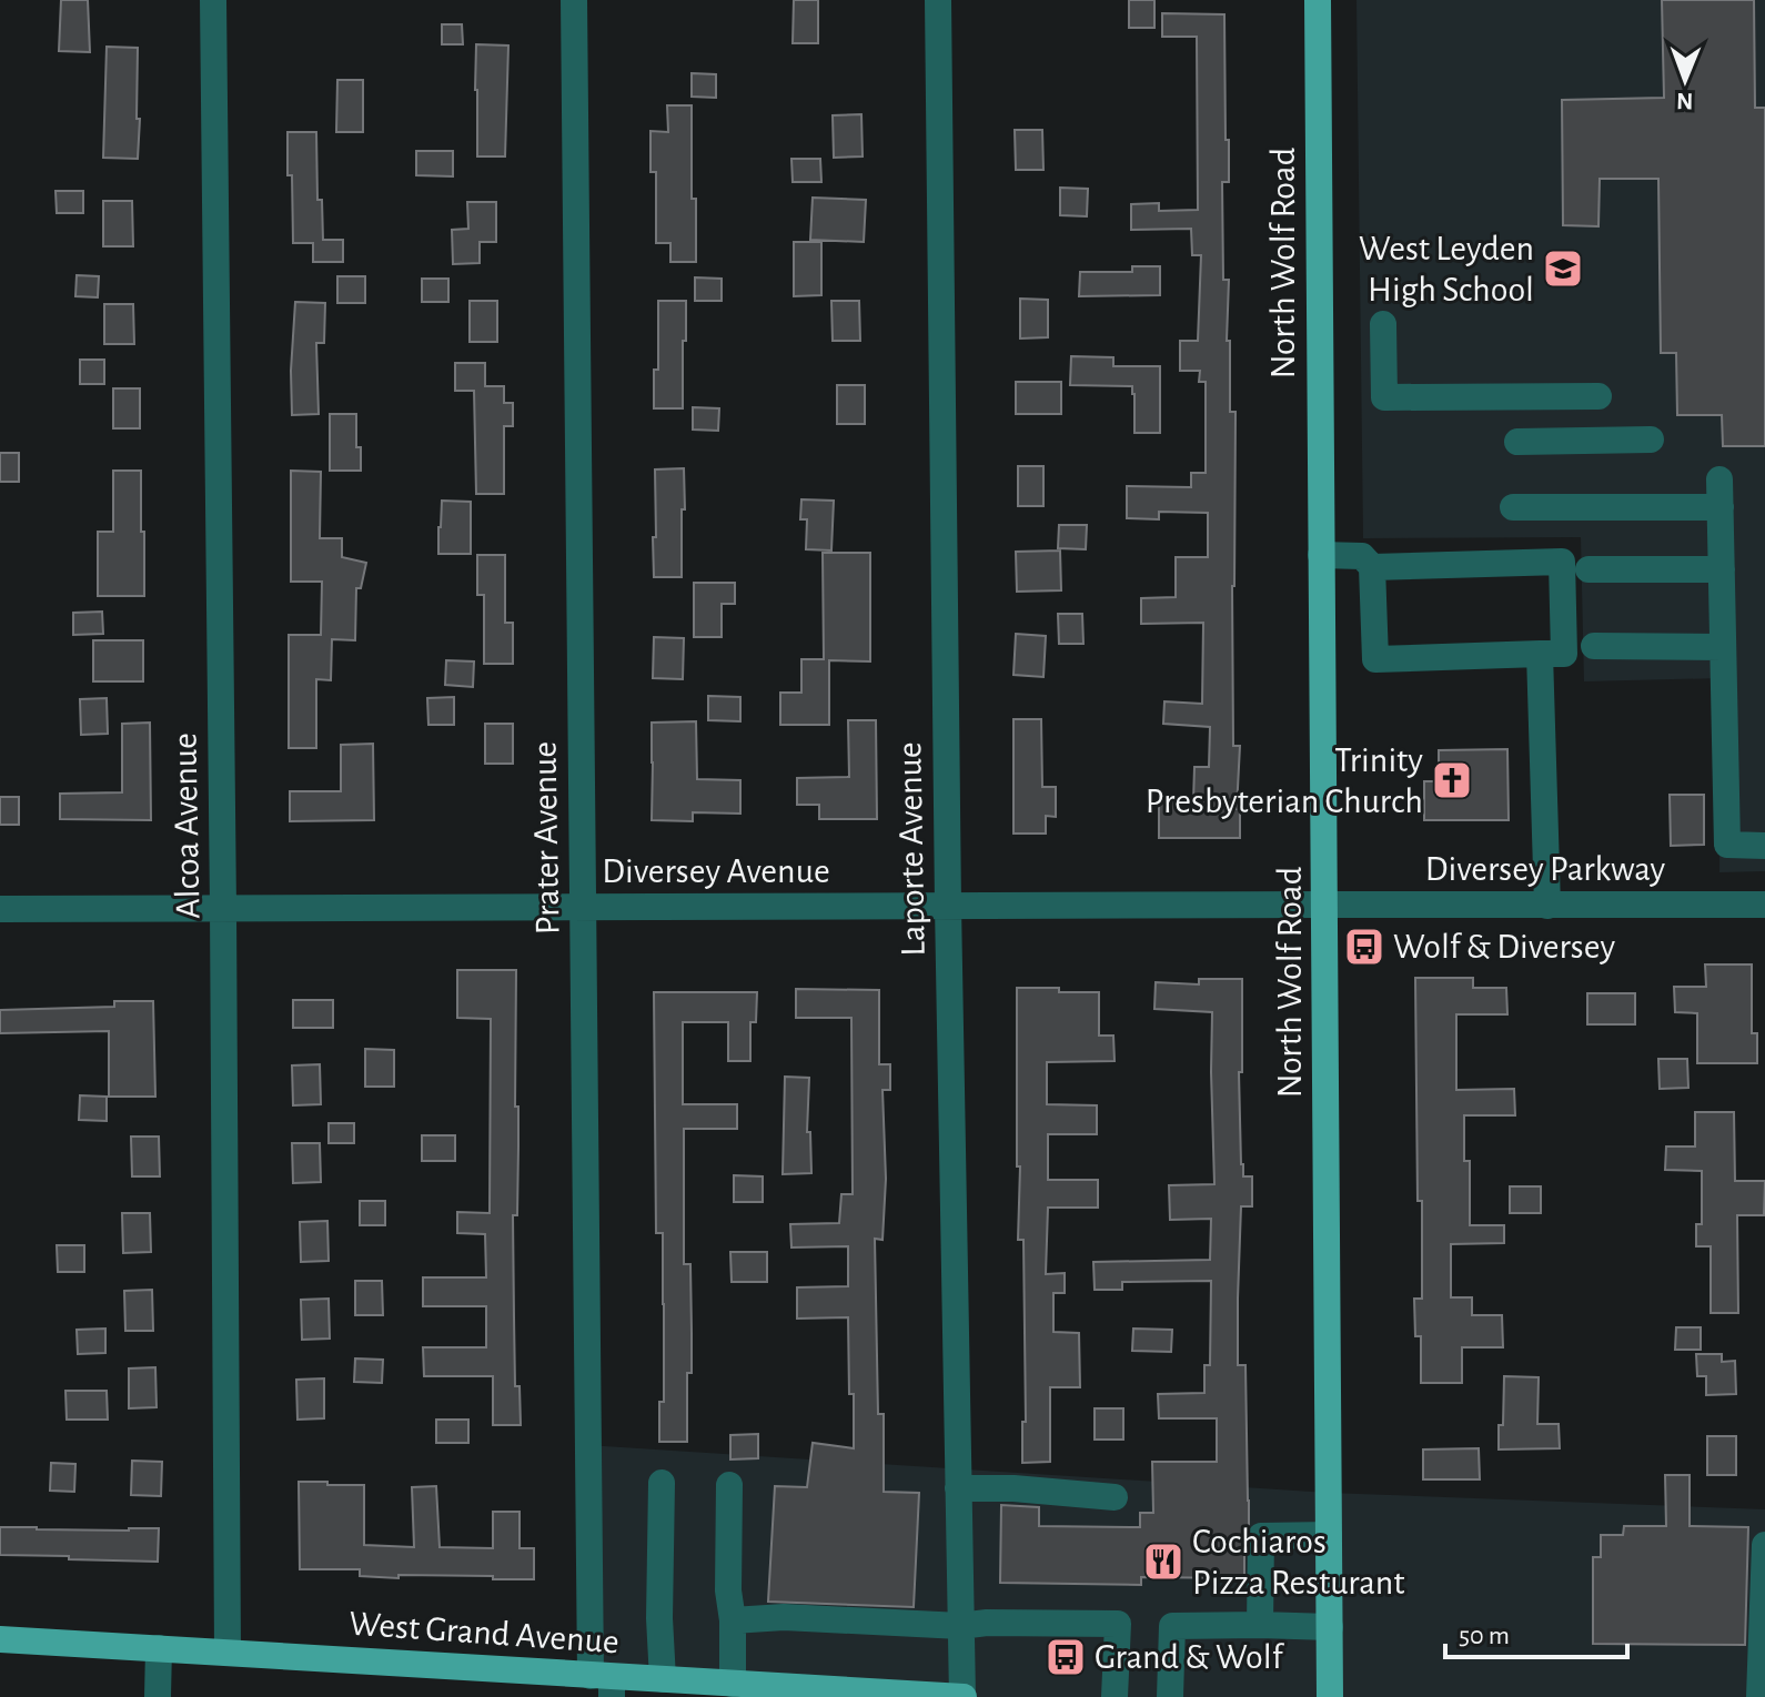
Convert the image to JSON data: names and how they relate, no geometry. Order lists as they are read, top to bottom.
{
  "streets": {
    "main road": ["North Wolf Road", "West Grand Avenue"],
    "street": [
      "Alcoa Avenue",
      "Prater Avenue",
      "Laporte Avenue",
      "Diversey Parkway",
      "Diversey Avenue"
    ]
  },
  "crossings": [
    ["North Wolf Road", "Diversey Parkway"],
    ["North Wolf Road", "Diversey Avenue"],
    ["Alcoa Avenue", "Diversey Avenue"],
    ["Alcoa Avenue", "West Grand Avenue"],
    ["Prater Avenue", "Diversey Avenue"],
    ["Prater Avenue", "West Grand Avenue"],
    ["Laporte Avenue", "Diversey Avenue"],
    ["Laporte Avenue", "West Grand Avenue"],
    ["Diversey Parkway", "Diversey Avenue"]
  ],
  "places": {
    "school or university": ["West Leyden High School"],
    "church": ["Trinity Presbyterian Church"],
    "bus stop": ["Wolf & Diversey", "Grand & Wolf"],
    "restaurant": ["Cochiaros Pizza Resturant"]
  },
  "scale_bar": "50 m",
  "north": "bottom"
}
